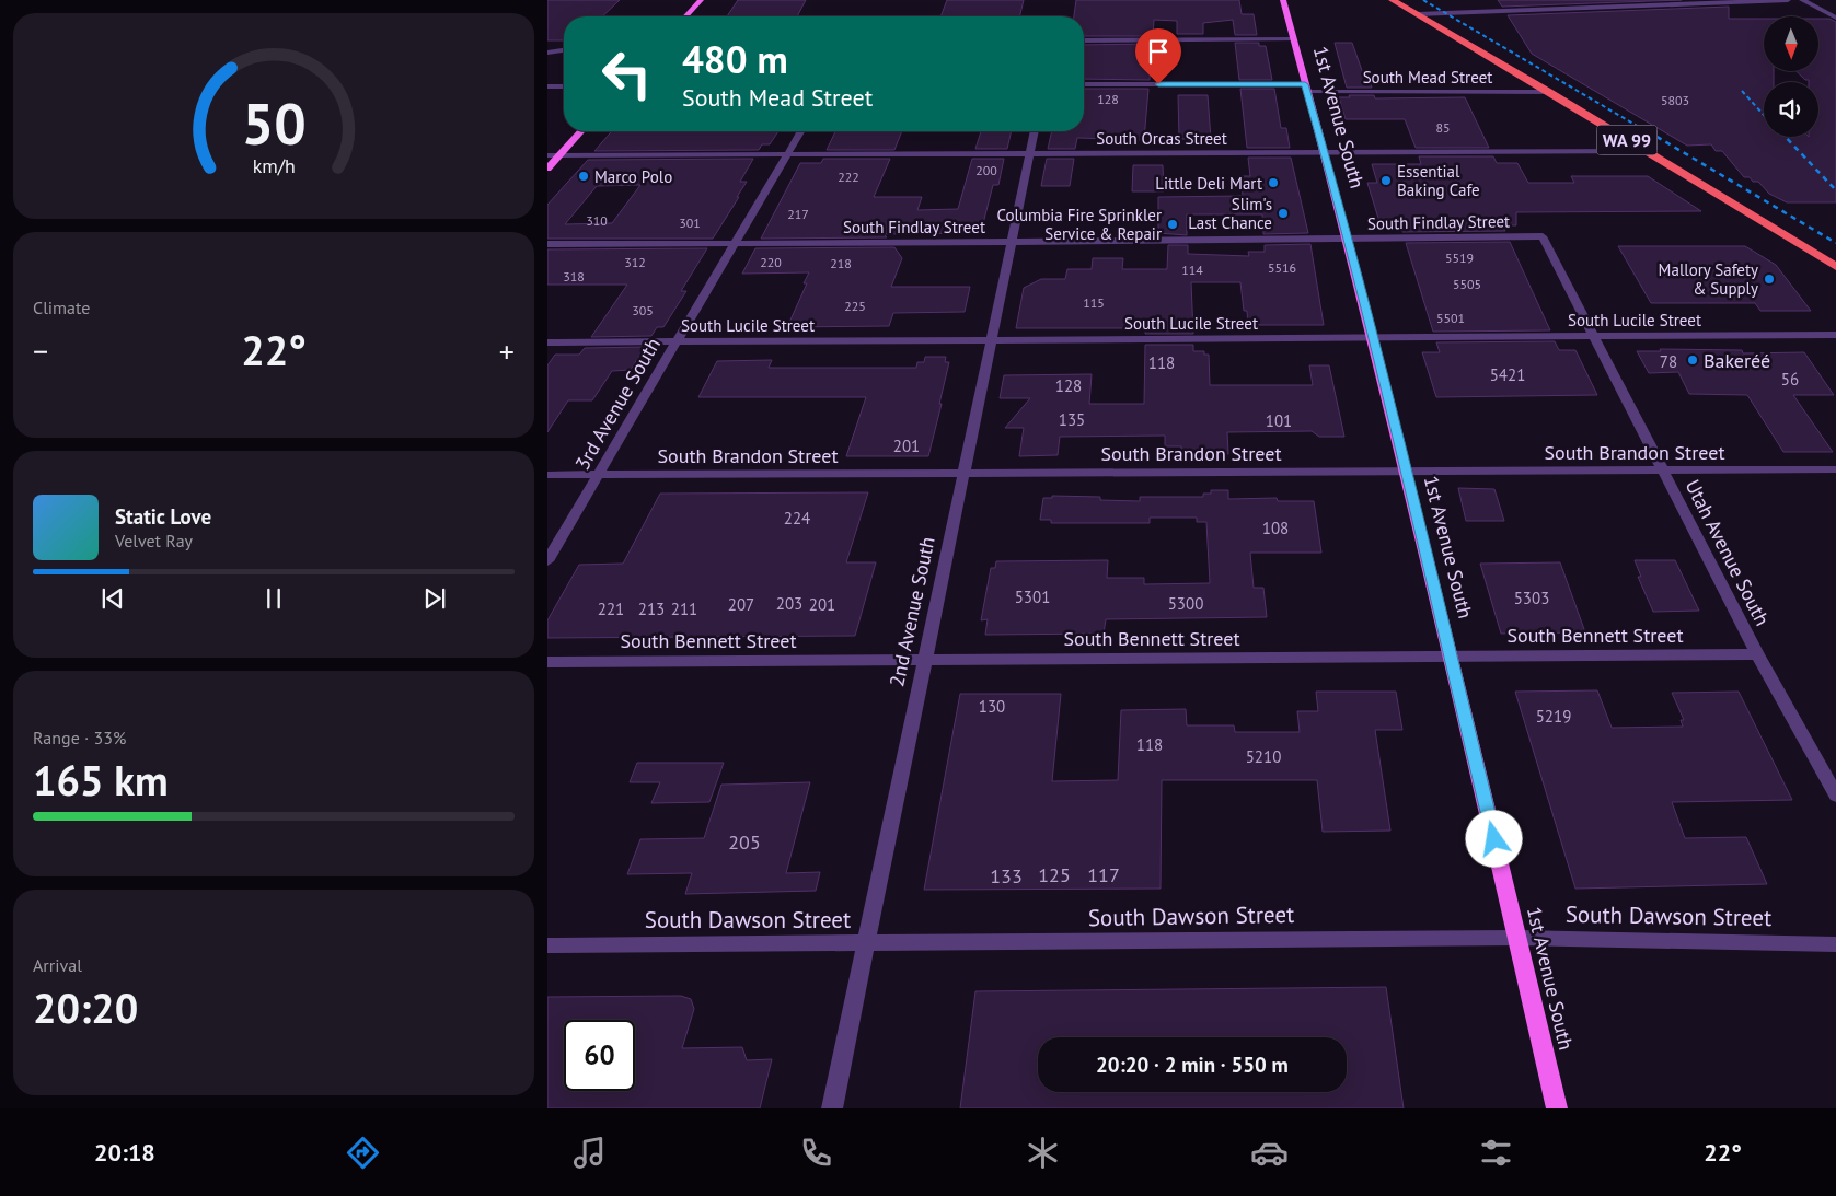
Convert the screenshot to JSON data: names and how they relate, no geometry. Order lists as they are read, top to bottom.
{
  "streets": {
    "highway": ["WA 99"],
    "main road": ["1st Avenue South"],
    "street": [
      "South Mead Street",
      "South Orcas Street",
      "South Findlay Street",
      "South Lucile Street",
      "3rd Avenue South",
      "South Brandon Street",
      "Utah Avenue South",
      "2nd Avenue South",
      "South Bennett Street",
      "South Dawson Street"
    ]
  },
  "crossings": [
    ["South Mead Street", "1st Avenue South"],
    ["South Mead Street", "WA 99"],
    ["1st Avenue South", "South Orcas Street"],
    ["1st Avenue South", "South Findlay Street"],
    ["1st Avenue South", "South Lucile Street"],
    ["1st Avenue South", "South Brandon Street"],
    ["1st Avenue South", "South Bennett Street"],
    ["1st Avenue South", "South Dawson Street"],
    ["South Orcas Street", "WA 99"],
    ["South Orcas Street", "3rd Avenue South"],
    ["South Orcas Street", "2nd Avenue South"],
    ["South Findlay Street", "3rd Avenue South"],
    ["South Findlay Street", "Utah Avenue South"],
    ["South Findlay Street", "2nd Avenue South"],
    ["South Lucile Street", "3rd Avenue South"],
    ["South Lucile Street", "Utah Avenue South"],
    ["South Lucile Street", "2nd Avenue South"],
    ["3rd Avenue South", "South Brandon Street"],
    ["South Brandon Street", "Utah Avenue South"],
    ["South Brandon Street", "2nd Avenue South"],
    ["Utah Avenue South", "South Bennett Street"],
    ["2nd Avenue South", "South Bennett Street"],
    ["2nd Avenue South", "South Dawson Street"]
  ],
  "places": [
    "Marco Polo",
    "Essential Baking Cafe",
    "Little Deli Mart",
    "Slim's Last Chance",
    "Columbia Fire Sprinkler Service & Repair",
    "Mallory Safety & Supply",
    "Bakeréé"
  ],
  "house_numbers": [
    "128",
    "5803",
    "85",
    "200",
    "222",
    "217",
    "310",
    "301",
    "5519",
    "312",
    "220",
    "218",
    "5516",
    "114",
    "318",
    "5505",
    "115",
    "225",
    "305",
    "5501",
    "78",
    "118",
    "5421",
    "56",
    "128",
    "135",
    "101",
    "201",
    "224",
    "108",
    "5301",
    "5303",
    "203",
    "5300",
    "207",
    "201",
    "221",
    "213",
    "211",
    "130",
    "5219",
    "118",
    "5210",
    "205",
    "125",
    "117",
    "133"
  ],
  "north": "bottom",
  "page": {
    "turn": ["480 m", "South Mead Street"],
    "tile": [
      "Climate",
      ["Range · 33%", "165 km"],
      ["Arrival", "20:20"]
    ],
    "heat": ["−", "22°", "+"],
    "song": ["Static Love", "Velvet Ray"],
    "limit": "60",
    "trip": "20:20 · 2 min · 550 m",
    "tabs": ["20:18", "22°"],
    "gauge": ["50", "km/h"]
  }
}
